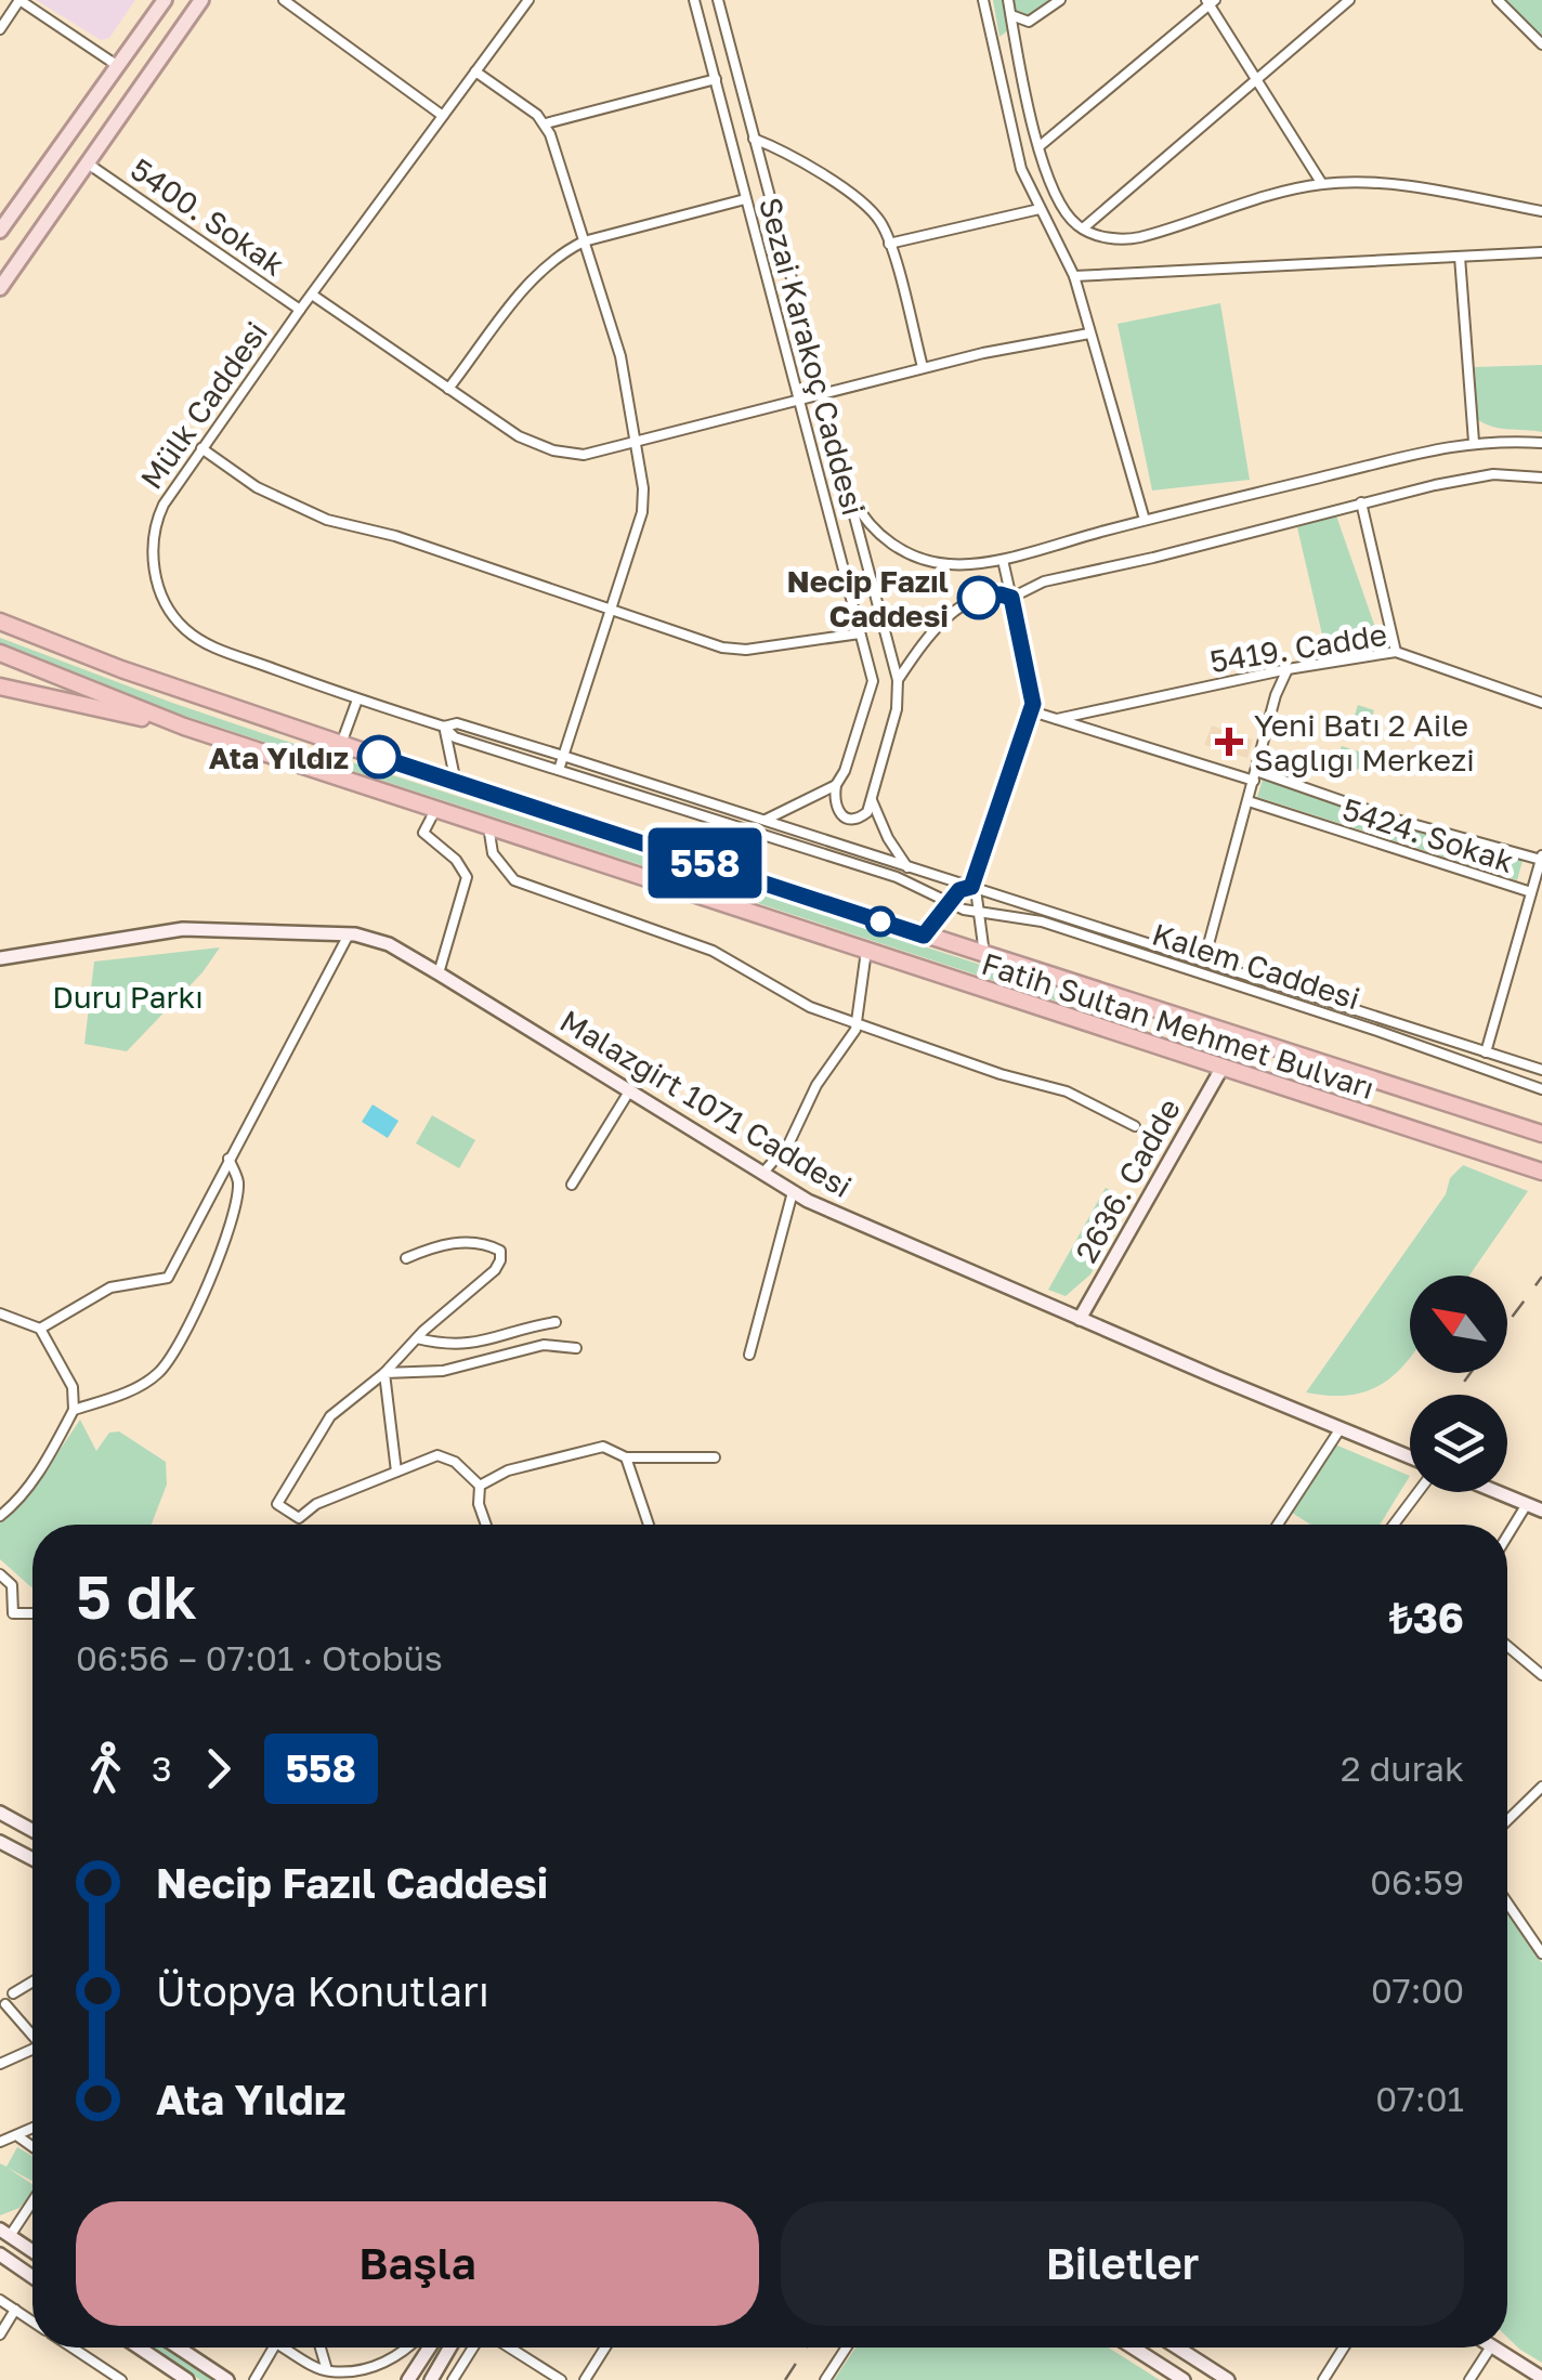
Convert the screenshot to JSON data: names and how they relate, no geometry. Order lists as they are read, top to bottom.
{
  "streets": {
    "highway": ["Fatih Sultan Mehmet Bulvarı"],
    "street": [
      "5400. Sokak",
      "Sezai Karakoç Caddesi",
      "Mülk Caddesi",
      "5419. Cadde",
      "5424. Sokak",
      "Kalem Caddesi",
      "Malazgirt 1071 Caddesi",
      "2636. Cadde"
    ]
  },
  "crossings": [
    ["5400. Sokak", "Mülk Caddesi"],
    ["Mülk Caddesi", "Kalem Caddesi"],
    ["Fatih Sultan Mehmet Bulvarı", "2636. Cadde"],
    ["Malazgirt 1071 Caddesi", "2636. Cadde"]
  ],
  "parks": ["Duru Parkı"],
  "places": {
    "other": ["Necip Fazıl Caddesi", "Ata Yıldız"],
    "health": ["Yeni Batı 2 Aile Sağlığı Merkezi"]
  },
  "lines": ["bus line 558"],
  "north": "top left",
  "page": {
    "on_map": "558",
    "heading": ["5 dk", "06:56 – 07:01 · Otobüs", "₺36"],
    "legs": ["3", "558", "2 durak"],
    "list": [
      {
        "name": "Necip Fazıl Caddesi",
        "value": "06:59"
      },
      {
        "name": "Ütopya Konutları",
        "value": "07:00"
      },
      {
        "name": "Ata Yıldız",
        "value": "07:01"
      }
    ],
    "buttons": ["Başla", "Biletler"]
  }
}
